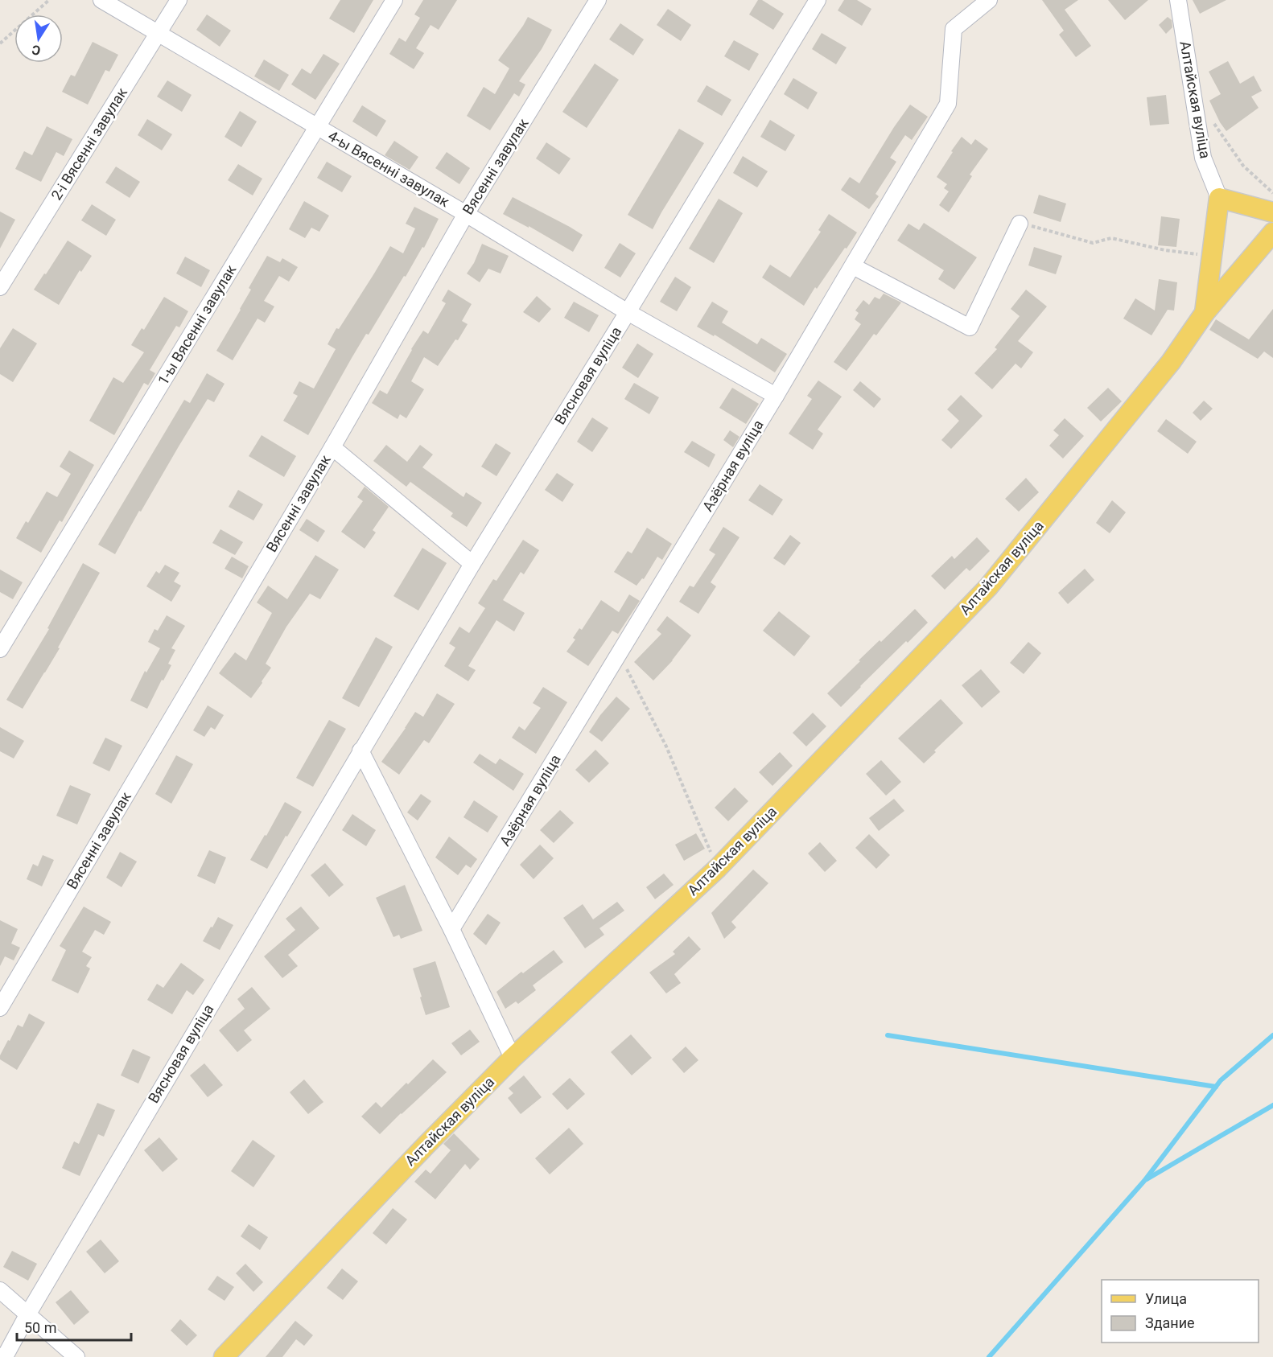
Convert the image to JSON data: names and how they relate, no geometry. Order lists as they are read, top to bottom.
{
  "streets": {
    "main road": ["Алтайская вуліца"],
    "street": [
      "2-і Вясенні завулак",
      "Вясенні завулак",
      "4-ы Вясенні завулак",
      "1-ы Вясенні завулак",
      "Вясновая вуліца",
      "Азёрная вуліца"
    ]
  },
  "crossings": [
    ["2-і Вясенні завулак", "4-ы Вясенні завулак"],
    ["Вясенні завулак", "4-ы Вясенні завулак"],
    ["4-ы Вясенні завулак", "1-ы Вясенні завулак"],
    ["4-ы Вясенні завулак", "Вясновая вуліца"],
    ["4-ы Вясенні завулак", "Азёрная вуліца"]
  ],
  "legend": ["Улица", "Здание"],
  "scale_bar": "50 m",
  "north": "bottom"
}
